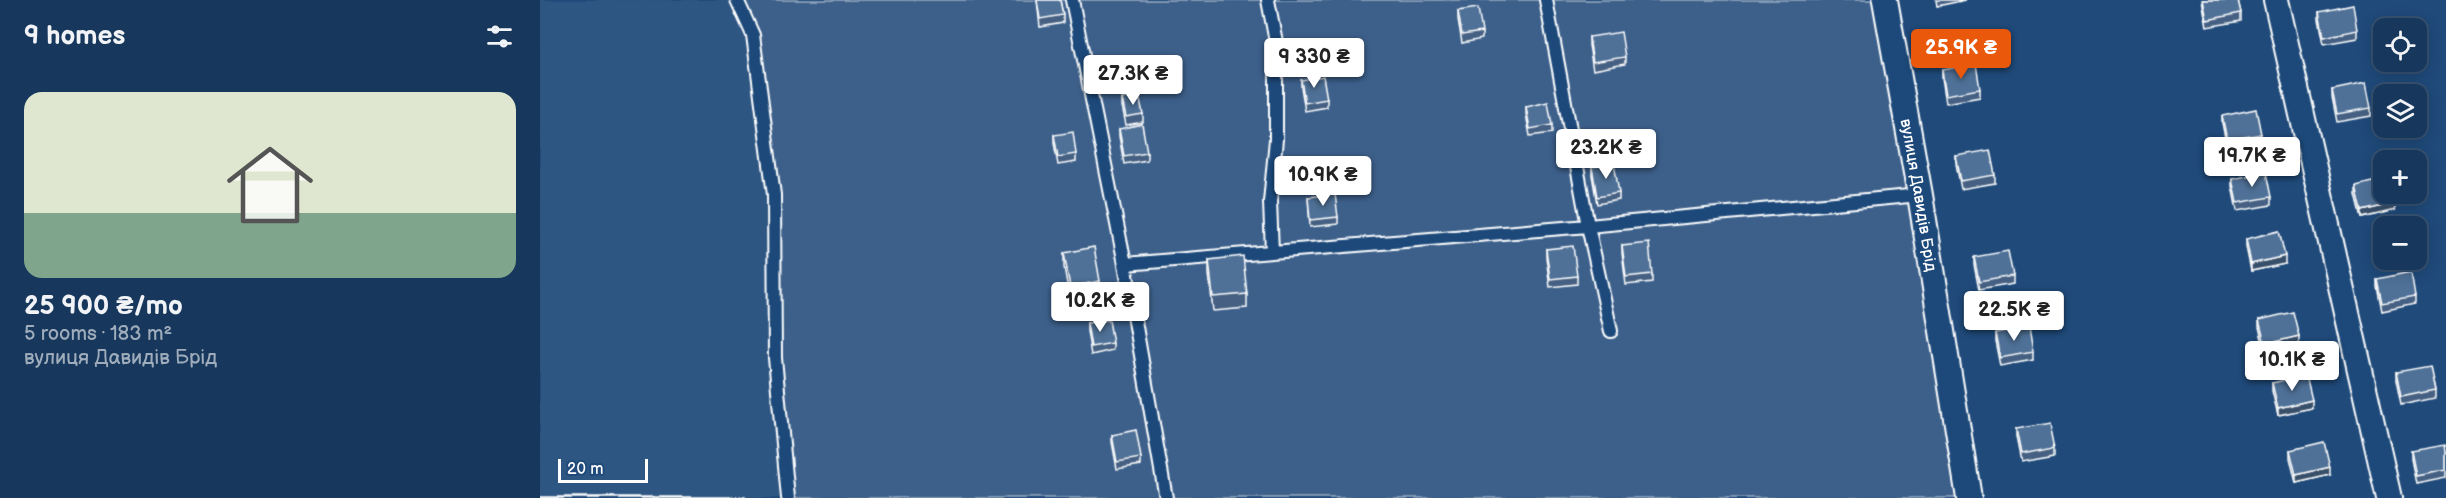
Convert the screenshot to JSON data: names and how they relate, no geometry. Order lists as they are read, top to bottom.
{
  "streets": {
    "street": ["вулиця Давидів Брід"]
  },
  "scale_bar": "20 m",
  "page": {
    "heading": "9 homes",
    "map_buttons": ["+", "−"],
    "price": [
      "25.9K ₴",
      "9 330 ₴",
      "27.3K ₴",
      "23.2K ₴",
      "19.7K ₴",
      "10.9K ₴",
      "10.2K ₴",
      "22.5K ₴",
      "10.1K ₴"
    ],
    "list": [
      {
        "name": "25 900 ₴/mo",
        "note": "5 rooms · 183 m² · вулиця Давидів Брід"
      }
    ],
    "scale": "20 m"
  }
}
